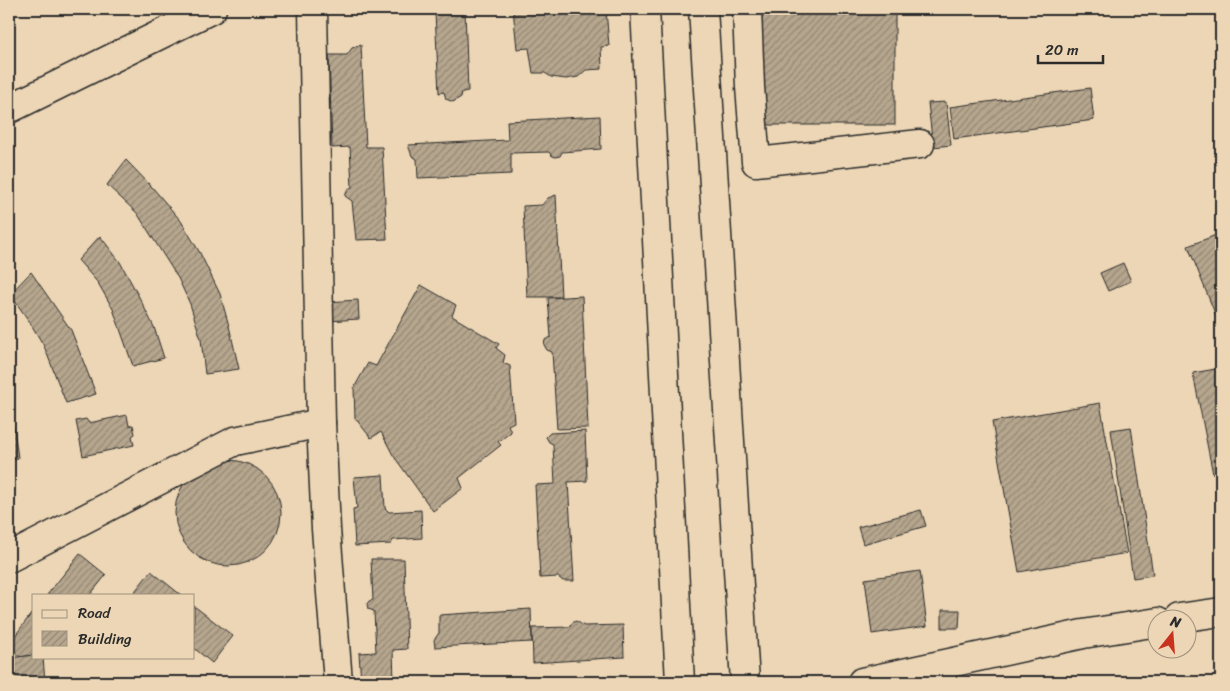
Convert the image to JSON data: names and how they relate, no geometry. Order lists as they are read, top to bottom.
{
  "legend": ["Road", "Building"],
  "scale_bar": "20 m",
  "north": "top"
}
